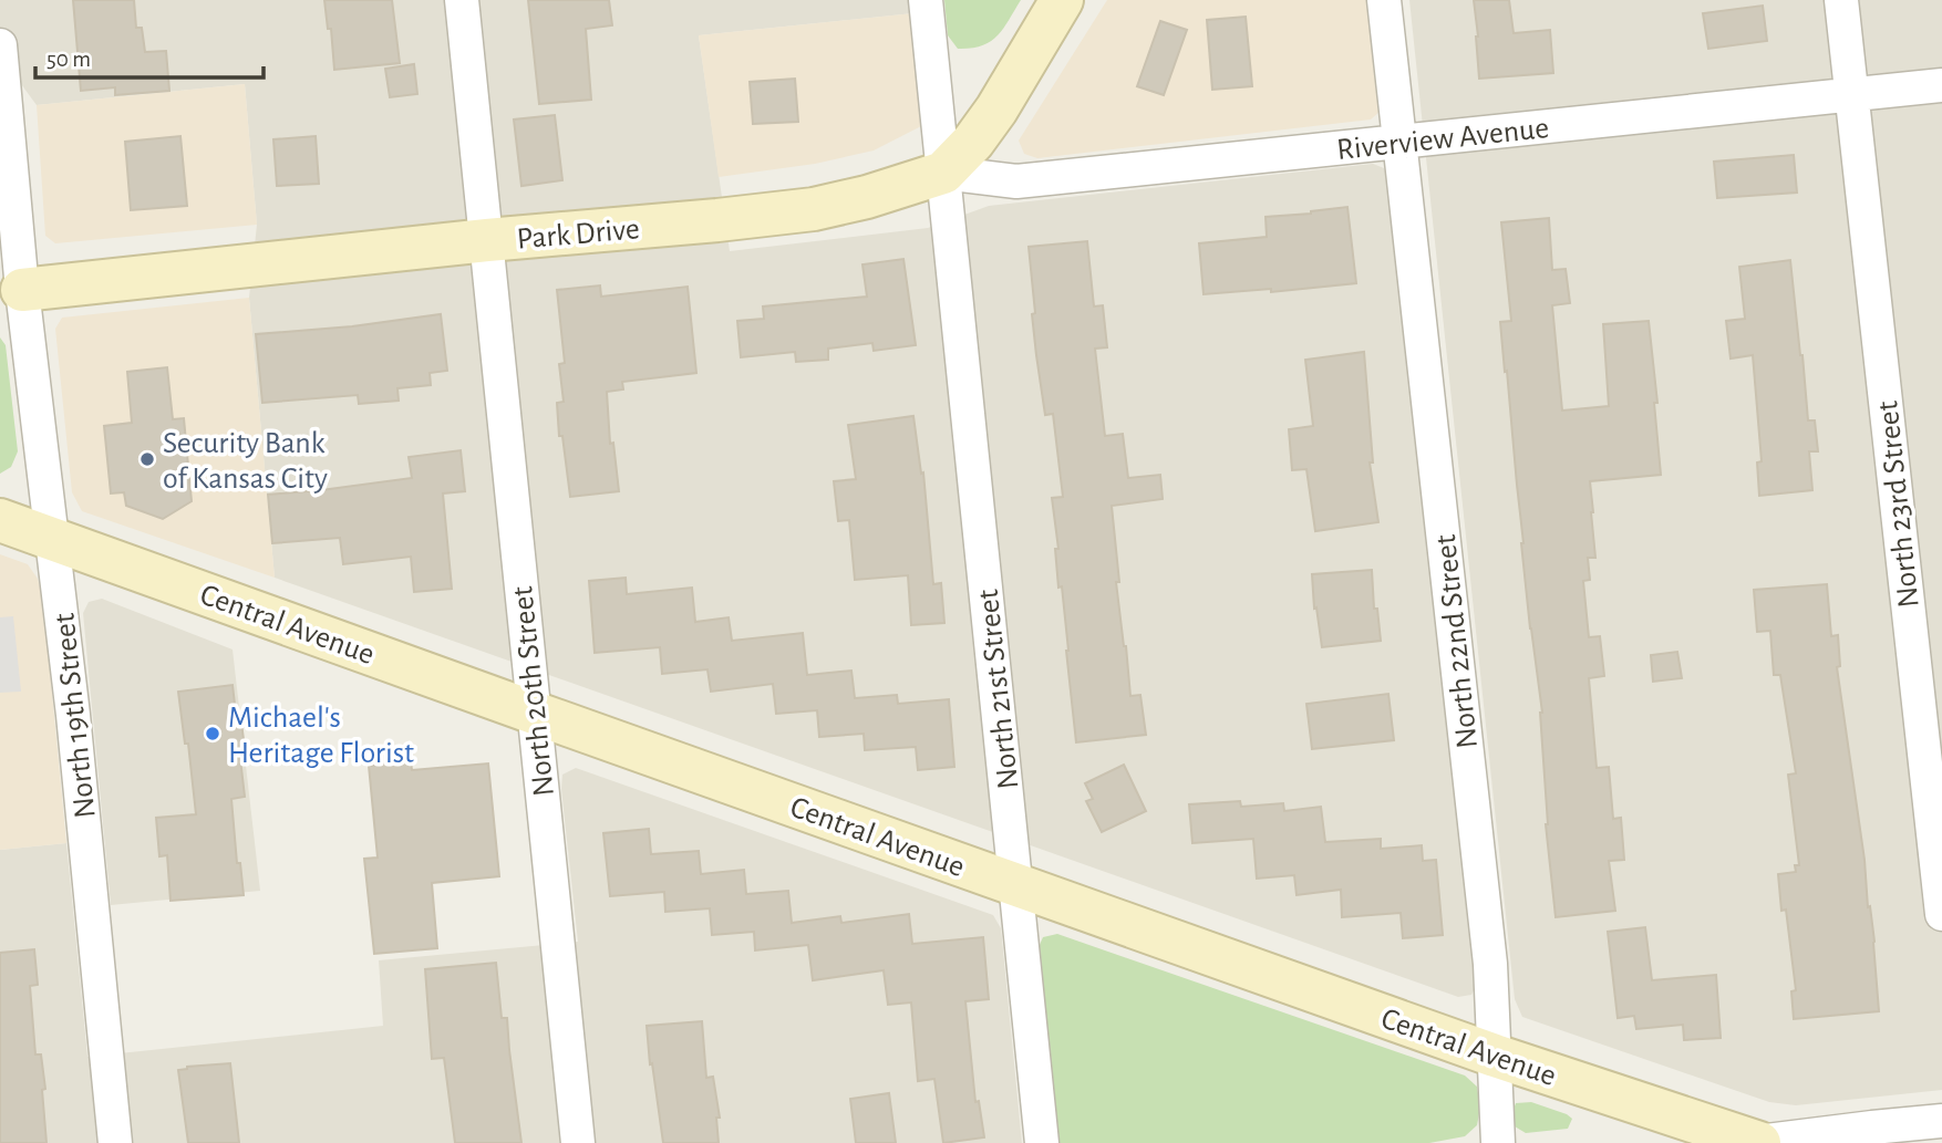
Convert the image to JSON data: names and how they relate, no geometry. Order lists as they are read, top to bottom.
{
  "streets": {
    "main road": ["Park Drive", "Central Avenue"],
    "street": [
      "Riverview Avenue",
      "North 23rd Street",
      "North 22nd Street",
      "North 21st Street",
      "North 20th Street",
      "North 19th Street"
    ]
  },
  "crossings": [
    ["Riverview Avenue", "Park Drive"],
    ["Riverview Avenue", "North 23rd Street"],
    ["Riverview Avenue", "North 22nd Street"],
    ["Riverview Avenue", "North 21st Street"],
    ["Park Drive", "North 21st Street"],
    ["Park Drive", "North 20th Street"],
    ["Park Drive", "North 19th Street"],
    ["Central Avenue", "North 22nd Street"],
    ["Central Avenue", "North 21st Street"],
    ["Central Avenue", "North 20th Street"],
    ["Central Avenue", "North 19th Street"]
  ],
  "places": ["Security Bank of Kansas City", "Michael's Heritage Florist"],
  "scale_bar": "50 m"
}
